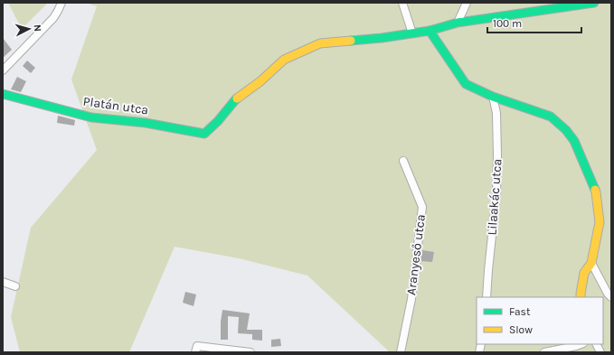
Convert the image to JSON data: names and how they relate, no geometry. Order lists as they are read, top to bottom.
{
  "streets": {
    "street": ["Platán utca", "Lilaakác utca", "Aranyeső utca"]
  },
  "legend": ["Fast", "Slow"],
  "scale_bar": "100 m",
  "north": "right"
}
